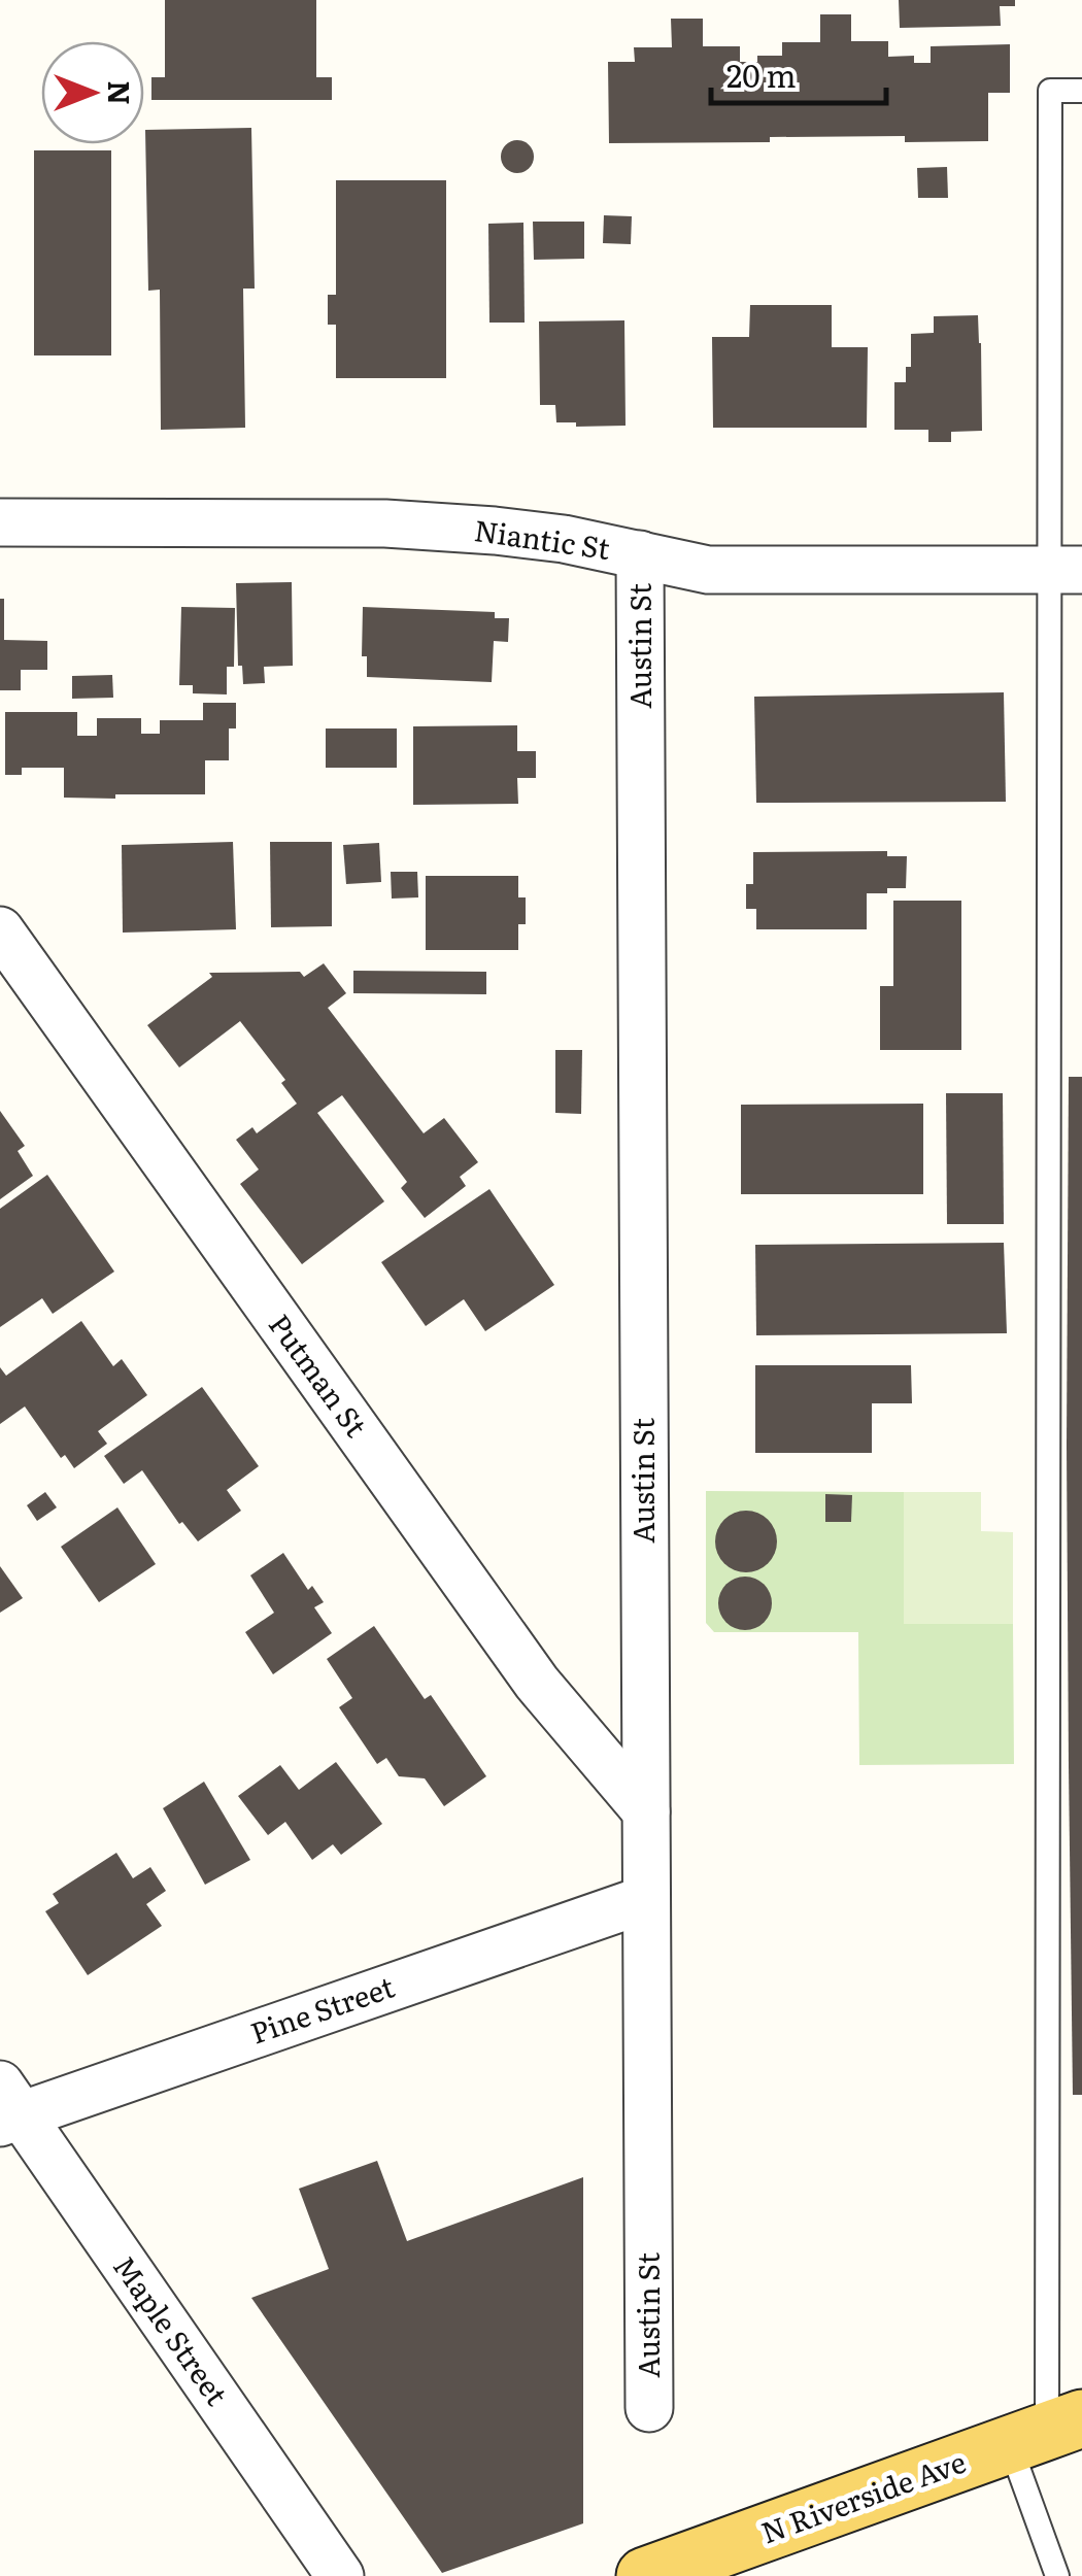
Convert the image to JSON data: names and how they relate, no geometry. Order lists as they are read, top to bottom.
{
  "streets": {
    "main road": ["N Riverside Ave"],
    "street": [
      "Niantic St",
      "Austin St",
      "Putman St",
      "Pine Street",
      "Maple Street"
    ]
  },
  "crossings": [
    ["Niantic St", "Austin St"],
    ["Austin St", "Putman St"],
    ["Austin St", "Pine Street"],
    ["Pine Street", "Maple Street"]
  ],
  "scale_bar": "20 m",
  "north": "right"
}
